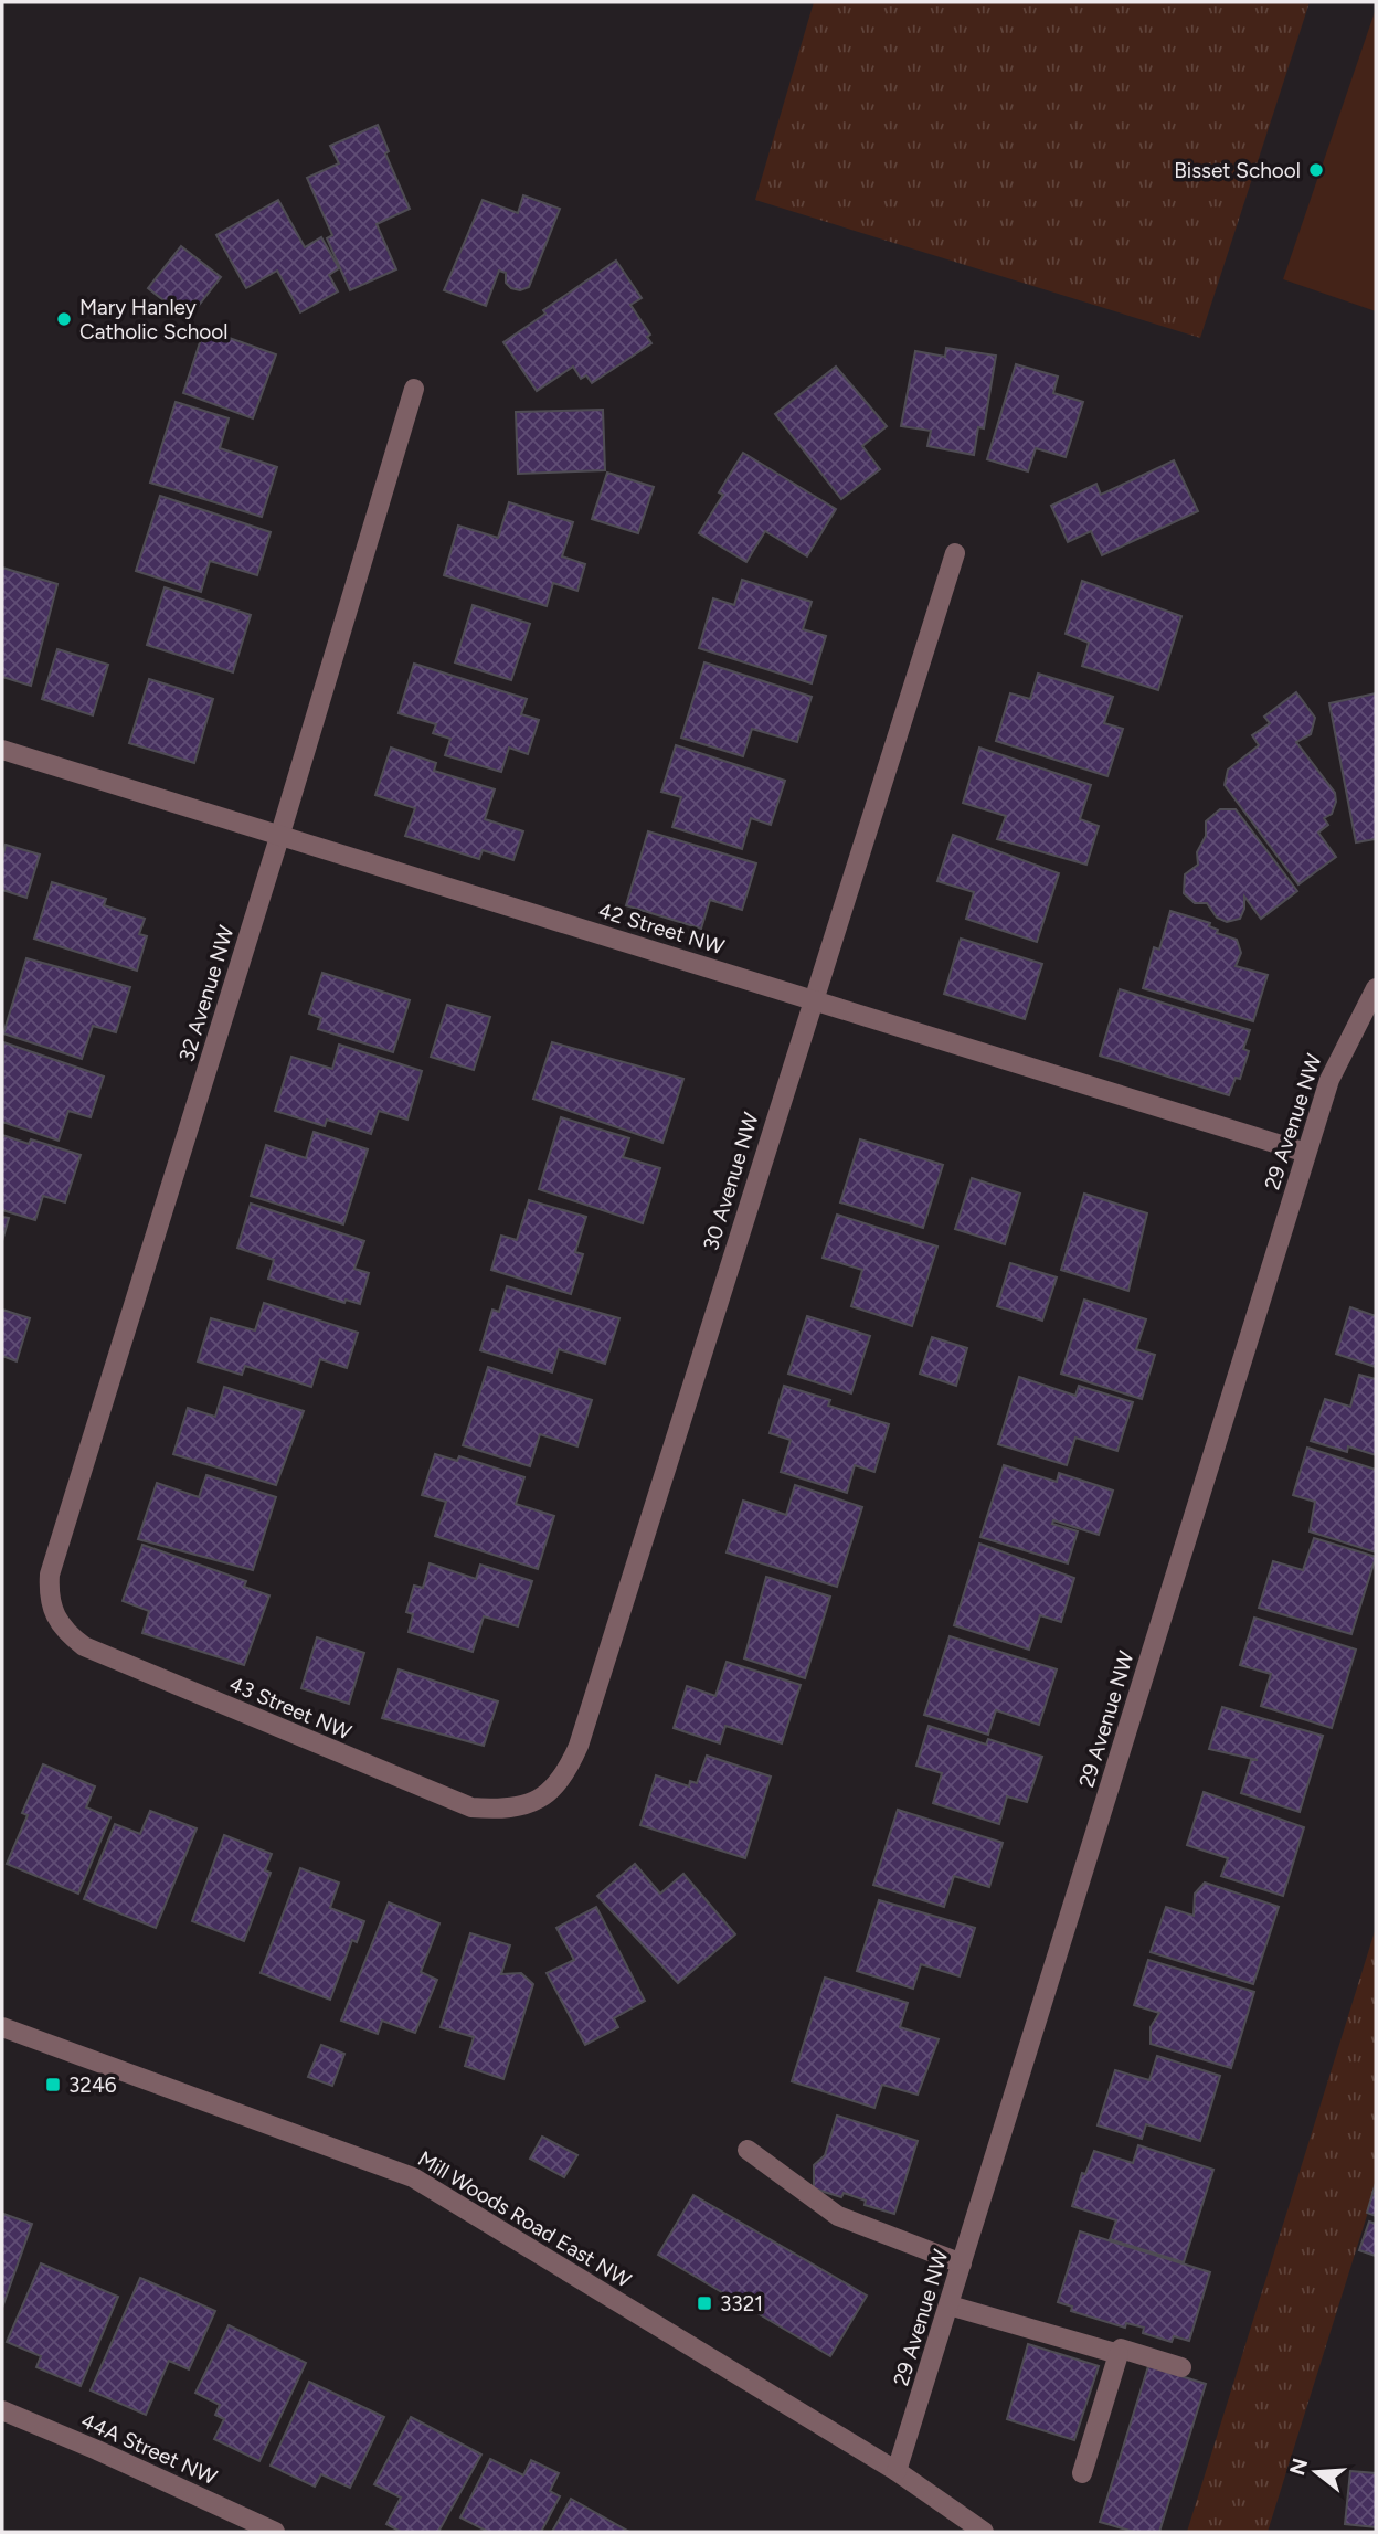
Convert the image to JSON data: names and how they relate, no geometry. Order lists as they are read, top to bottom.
{
  "streets": {
    "street": [
      "42 Street NW",
      "32 Avenue NW",
      "29 Avenue NW",
      "30 Avenue NW",
      "43 Street NW",
      "Mill Woods Road East NW",
      "44A Street NW"
    ]
  },
  "crossings": [
    ["42 Street NW", "32 Avenue NW"],
    ["42 Street NW", "29 Avenue NW"],
    ["42 Street NW", "30 Avenue NW"],
    ["32 Avenue NW", "43 Street NW"],
    ["29 Avenue NW", "Mill Woods Road East NW"],
    ["30 Avenue NW", "43 Street NW"]
  ],
  "places": {
    "other": ["Bisset School", "Mary Hanley Catholic School"],
    "transit": ["3246", "3321"]
  },
  "north": "left"
}
